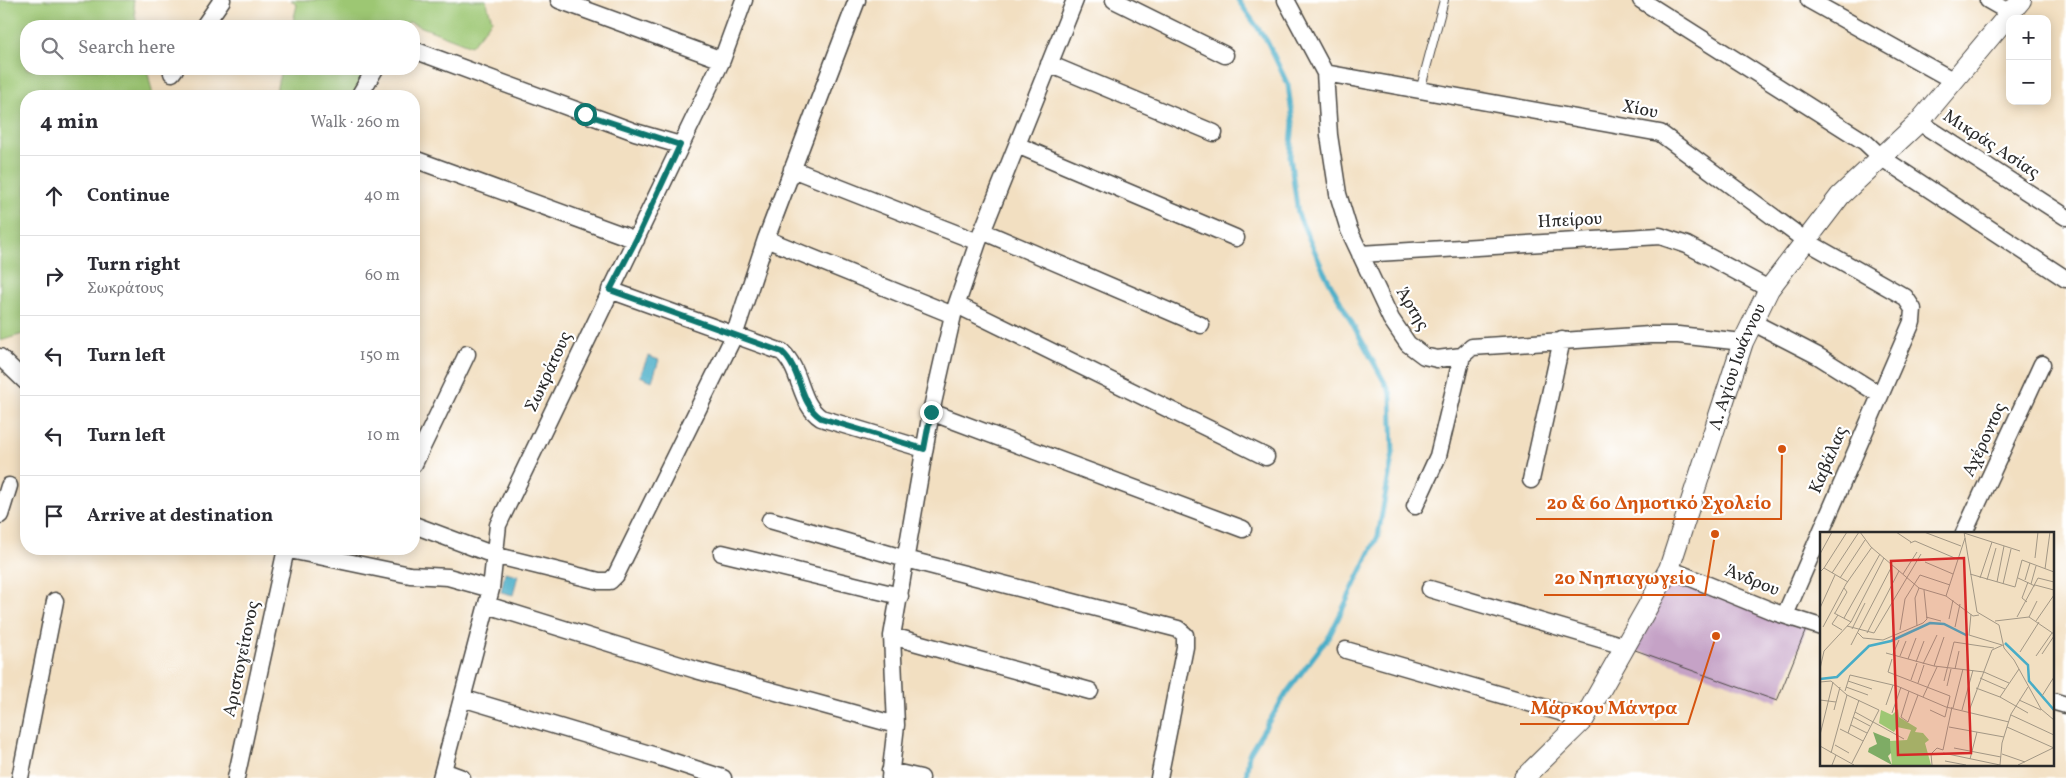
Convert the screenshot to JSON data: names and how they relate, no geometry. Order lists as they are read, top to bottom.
{
  "streets": {
    "street": [
      "Χίου",
      "Μικράς Ασίας",
      "Ηπείρου",
      "Άρτης",
      "Λ. Αγίου Ιωάννου",
      "Σωκράτους",
      "Αχέροντος",
      "Καβάλας",
      "Άνδρου",
      "Αριστογείτονος"
    ]
  },
  "crossings": [
    ["Χίου", "Άρτης"],
    ["Χίου", "Λ. Αγίου Ιωάννου"],
    ["Χίου", "Καβάλας"],
    ["Μικράς Ασίας", "Λ. Αγίου Ιωάννου"],
    ["Ηπείρου", "Άρτης"],
    ["Ηπείρου", "Λ. Αγίου Ιωάννου"],
    ["Άρτης", "Λ. Αγίου Ιωάννου"],
    ["Λ. Αγίου Ιωάννου", "Άνδρου"],
    ["Καβάλας", "Άνδρου"]
  ],
  "places": ["2ο & 6ο Δημοτικό Σχολείο", "2ο Νηπιαγωγείο", "Μάρκου Μάντρα"],
  "page": {
    "map_buttons": ["+", "−"],
    "search": "Search here",
    "heading": ["4 min", "Walk · 260 m"],
    "list": [
      ["Continue", "40 m"],
      ["Turn right", "Σωκράτους", "60 m"],
      ["Turn left", "150 m"],
      ["Turn left", "10 m"],
      "Arrive at destination"
    ]
  }
}
